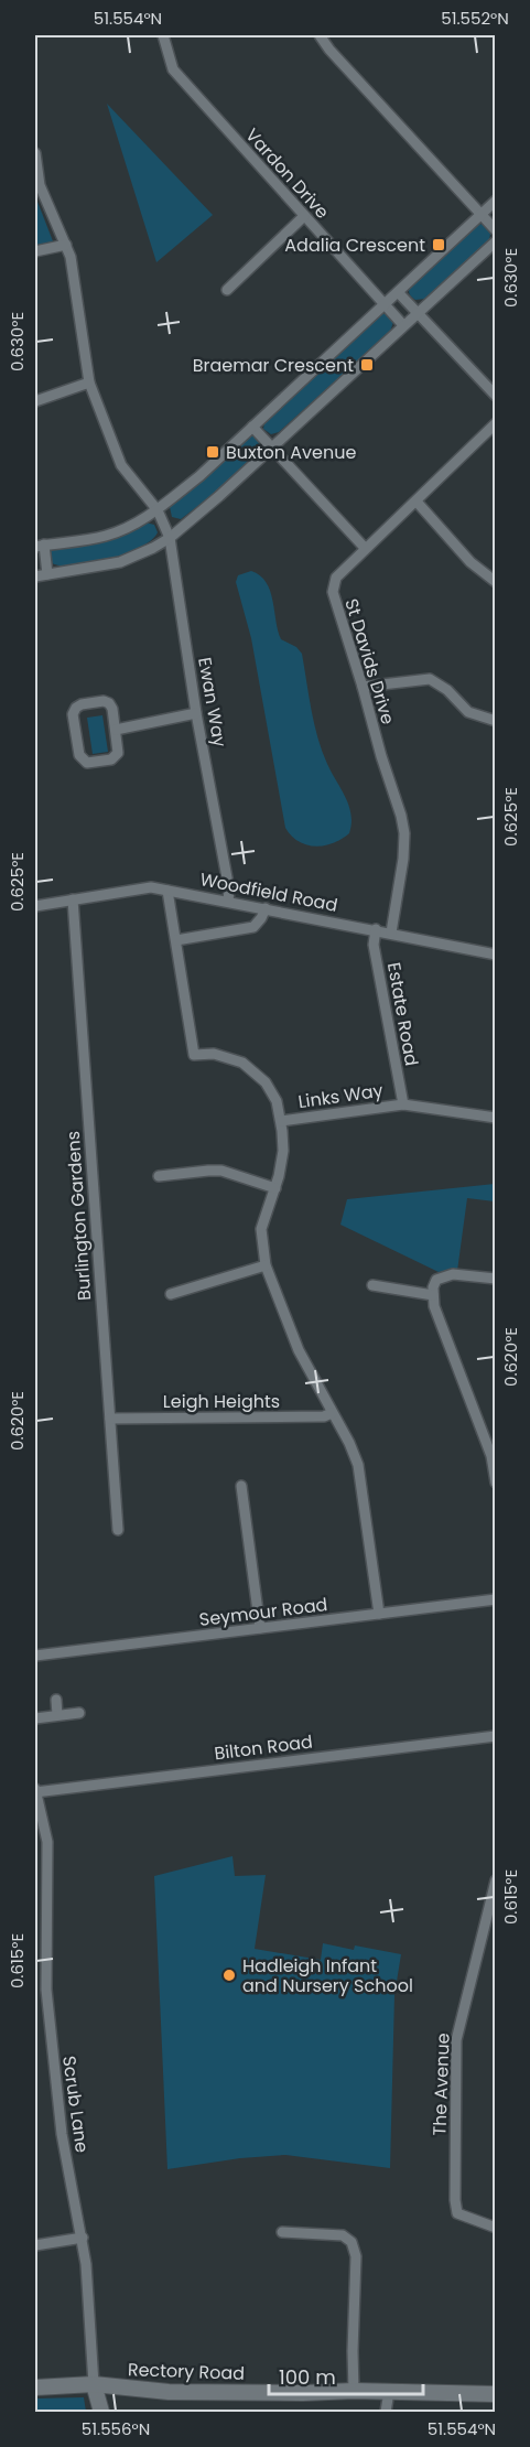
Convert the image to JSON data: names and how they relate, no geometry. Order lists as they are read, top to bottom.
{
  "streets": {
    "street": [
      "Vardon Drive",
      "St Davids Drive",
      "Ewan Way",
      "Woodfield Road",
      "Estate Road",
      "Links Way",
      "Burlington Gardens",
      "Leigh Heights",
      "Seymour Road",
      "Bilton Road",
      "The Avenue",
      "Scrub Lane",
      "Rectory Road"
    ]
  },
  "crossings": [
    ["St Davids Drive", "Woodfield Road"],
    ["Ewan Way", "Woodfield Road"],
    ["Woodfield Road", "Estate Road"],
    ["Woodfield Road", "Burlington Gardens"],
    ["Estate Road", "Links Way"],
    ["Burlington Gardens", "Leigh Heights"],
    ["Bilton Road", "Scrub Lane"],
    ["Scrub Lane", "Rectory Road"]
  ],
  "places": {
    "transit": ["Adalia Crescent", "Braemar Crescent", "Buxton Avenue"],
    "other": ["Hadleigh Infant and Nursery School"]
  },
  "scale_bar": "100 m",
  "coordinates": [
    "51.554°N",
    "51.552°N",
    "0.630°E",
    "0.625°E",
    "0.620°E",
    "0.615°E",
    "51.556°N"
  ]
}
